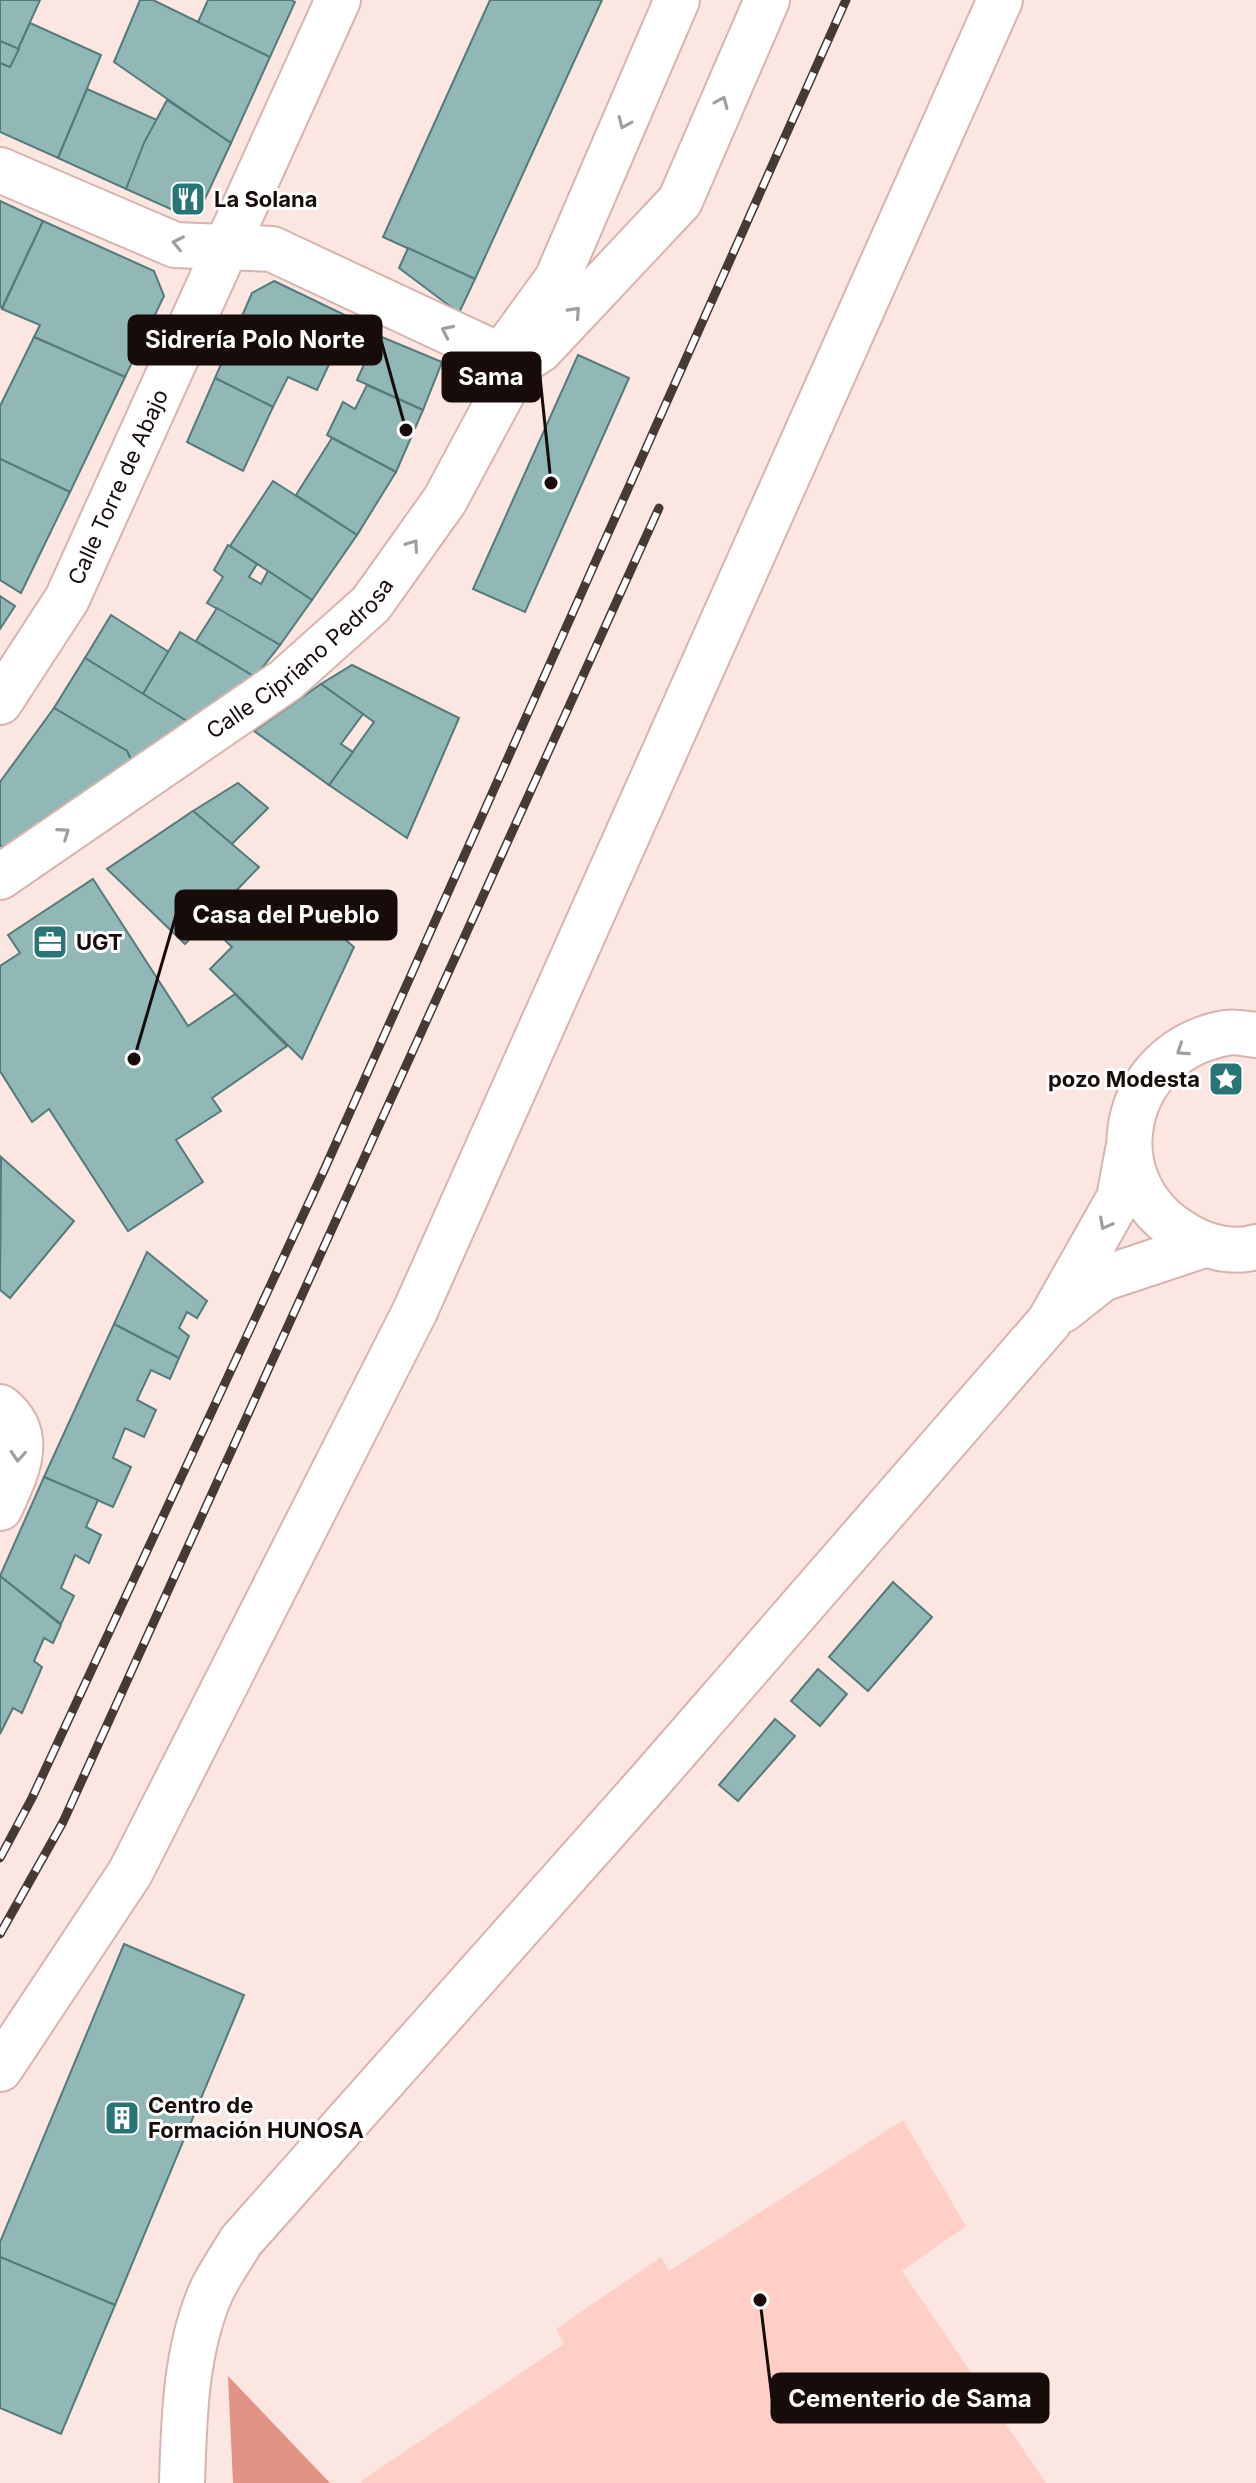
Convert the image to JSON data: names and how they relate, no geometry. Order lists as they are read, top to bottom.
{
  "streets": {
    "street": ["Calle Torre de Abajo", "Calle Cipriano Pedrosa"]
  },
  "places": {
    "restaurant": ["La Solana"],
    "other": [
      "Sidrería Polo Norte",
      "Sama",
      "Casa del Pueblo",
      "Cementerio de Sama"
    ],
    "office": ["UGT"],
    "place": ["pozo Modesta"],
    "building": ["Centro de Formación HUNOSA"]
  }
}
